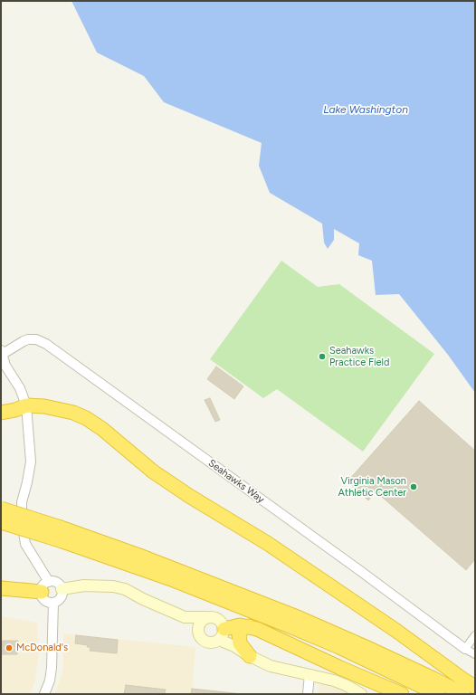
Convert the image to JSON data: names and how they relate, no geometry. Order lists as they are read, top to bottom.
{
  "streets": {
    "street": ["Seahawks Way"]
  },
  "water": ["Lake Washington"],
  "places": ["Seahawks Practice Field", "Virginia Mason Athletic Center", "McDonald's"]
}
